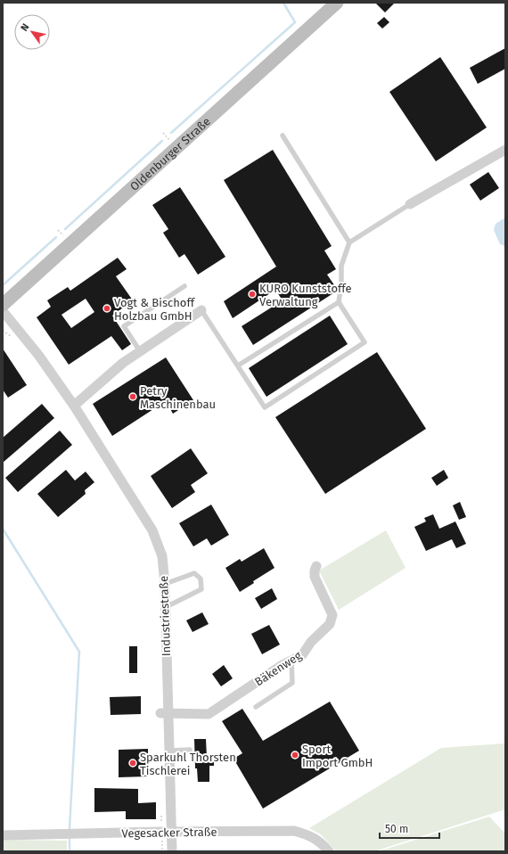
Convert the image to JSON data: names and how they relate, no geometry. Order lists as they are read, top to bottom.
{
  "streets": {
    "main road": ["Oldenburger Straße"],
    "street": ["Industriestraße", "Bäkenweg", "Vegesacker Straße"]
  },
  "crossings": [
    ["Industriestraße", "Bäkenweg"],
    ["Industriestraße", "Vegesacker Straße"]
  ],
  "places": [
    "KURO Kunststoffe Verwaltung",
    "Vogt & Bischoff Holzbau GmbH",
    "Petry Maschinenbau",
    "Sport Import GmbH",
    "Sparkuhl Thorsten Tischlerei"
  ],
  "scale_bar": "50 m",
  "north": "top left"
}
